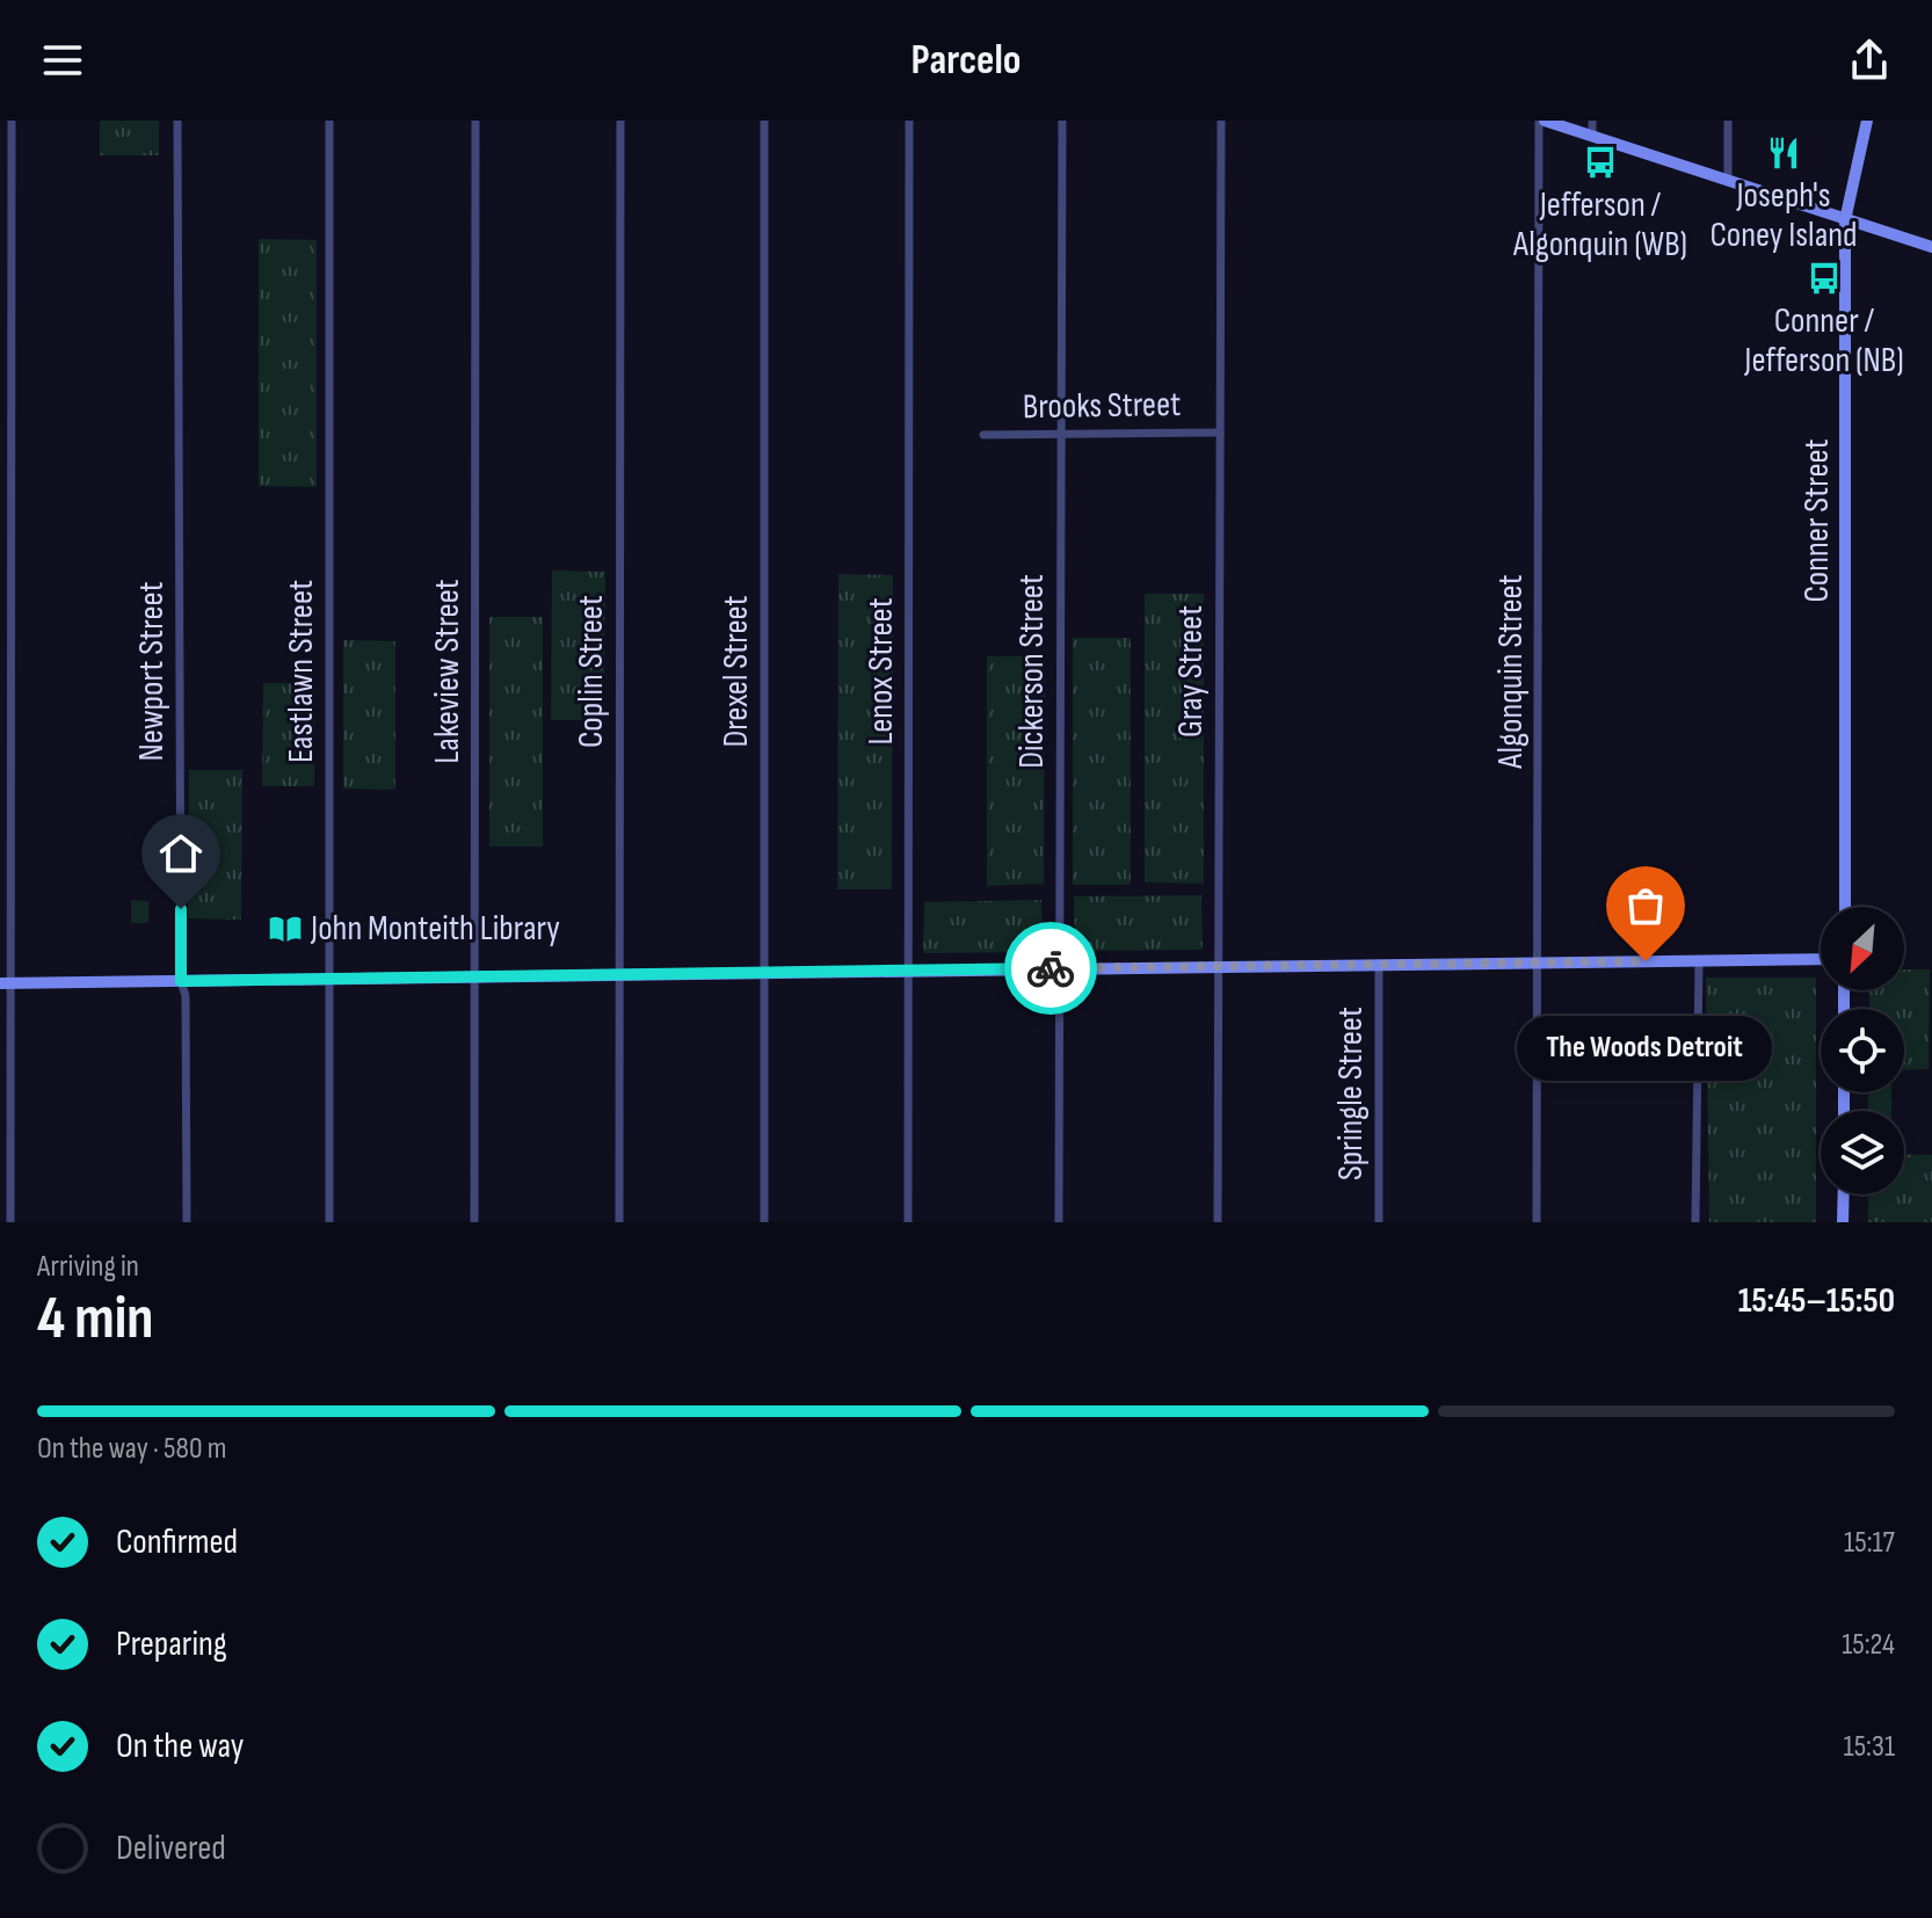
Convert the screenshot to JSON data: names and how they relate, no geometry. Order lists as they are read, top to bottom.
{
  "streets": {
    "street": [
      "Brooks Street",
      "Conner Street",
      "Newport Street",
      "Eastlawn Street",
      "Lakeview Street",
      "Coplin Street",
      "Drexel Street",
      "Lenox Street",
      "Dickerson Street",
      "Gray Street",
      "Algonquin Street",
      "Springle Street"
    ]
  },
  "crossings": [
    ["Brooks Street", "Dickerson Street"],
    ["Brooks Street", "Gray Street"]
  ],
  "places": {
    "restaurant": ["Joseph's Coney Island"],
    "bus stop": ["Jefferson / Algonquin (WB)", "Conner / Jefferson (NB)"],
    "library": ["John Monteith Library"],
    "other": ["The Woods Detroit"]
  },
  "north": "bottom left",
  "page": {
    "header": "Parcelo",
    "bubble": "The Woods Detroit",
    "heading": ["4 min", "Arriving in", "15:45–15:50"],
    "bar": "On the way · 580 m",
    "list": [
      ["Confirmed", "15:17"],
      ["Preparing", "15:24"],
      ["On the way", "15:31"],
      "Delivered"
    ]
  }
}
